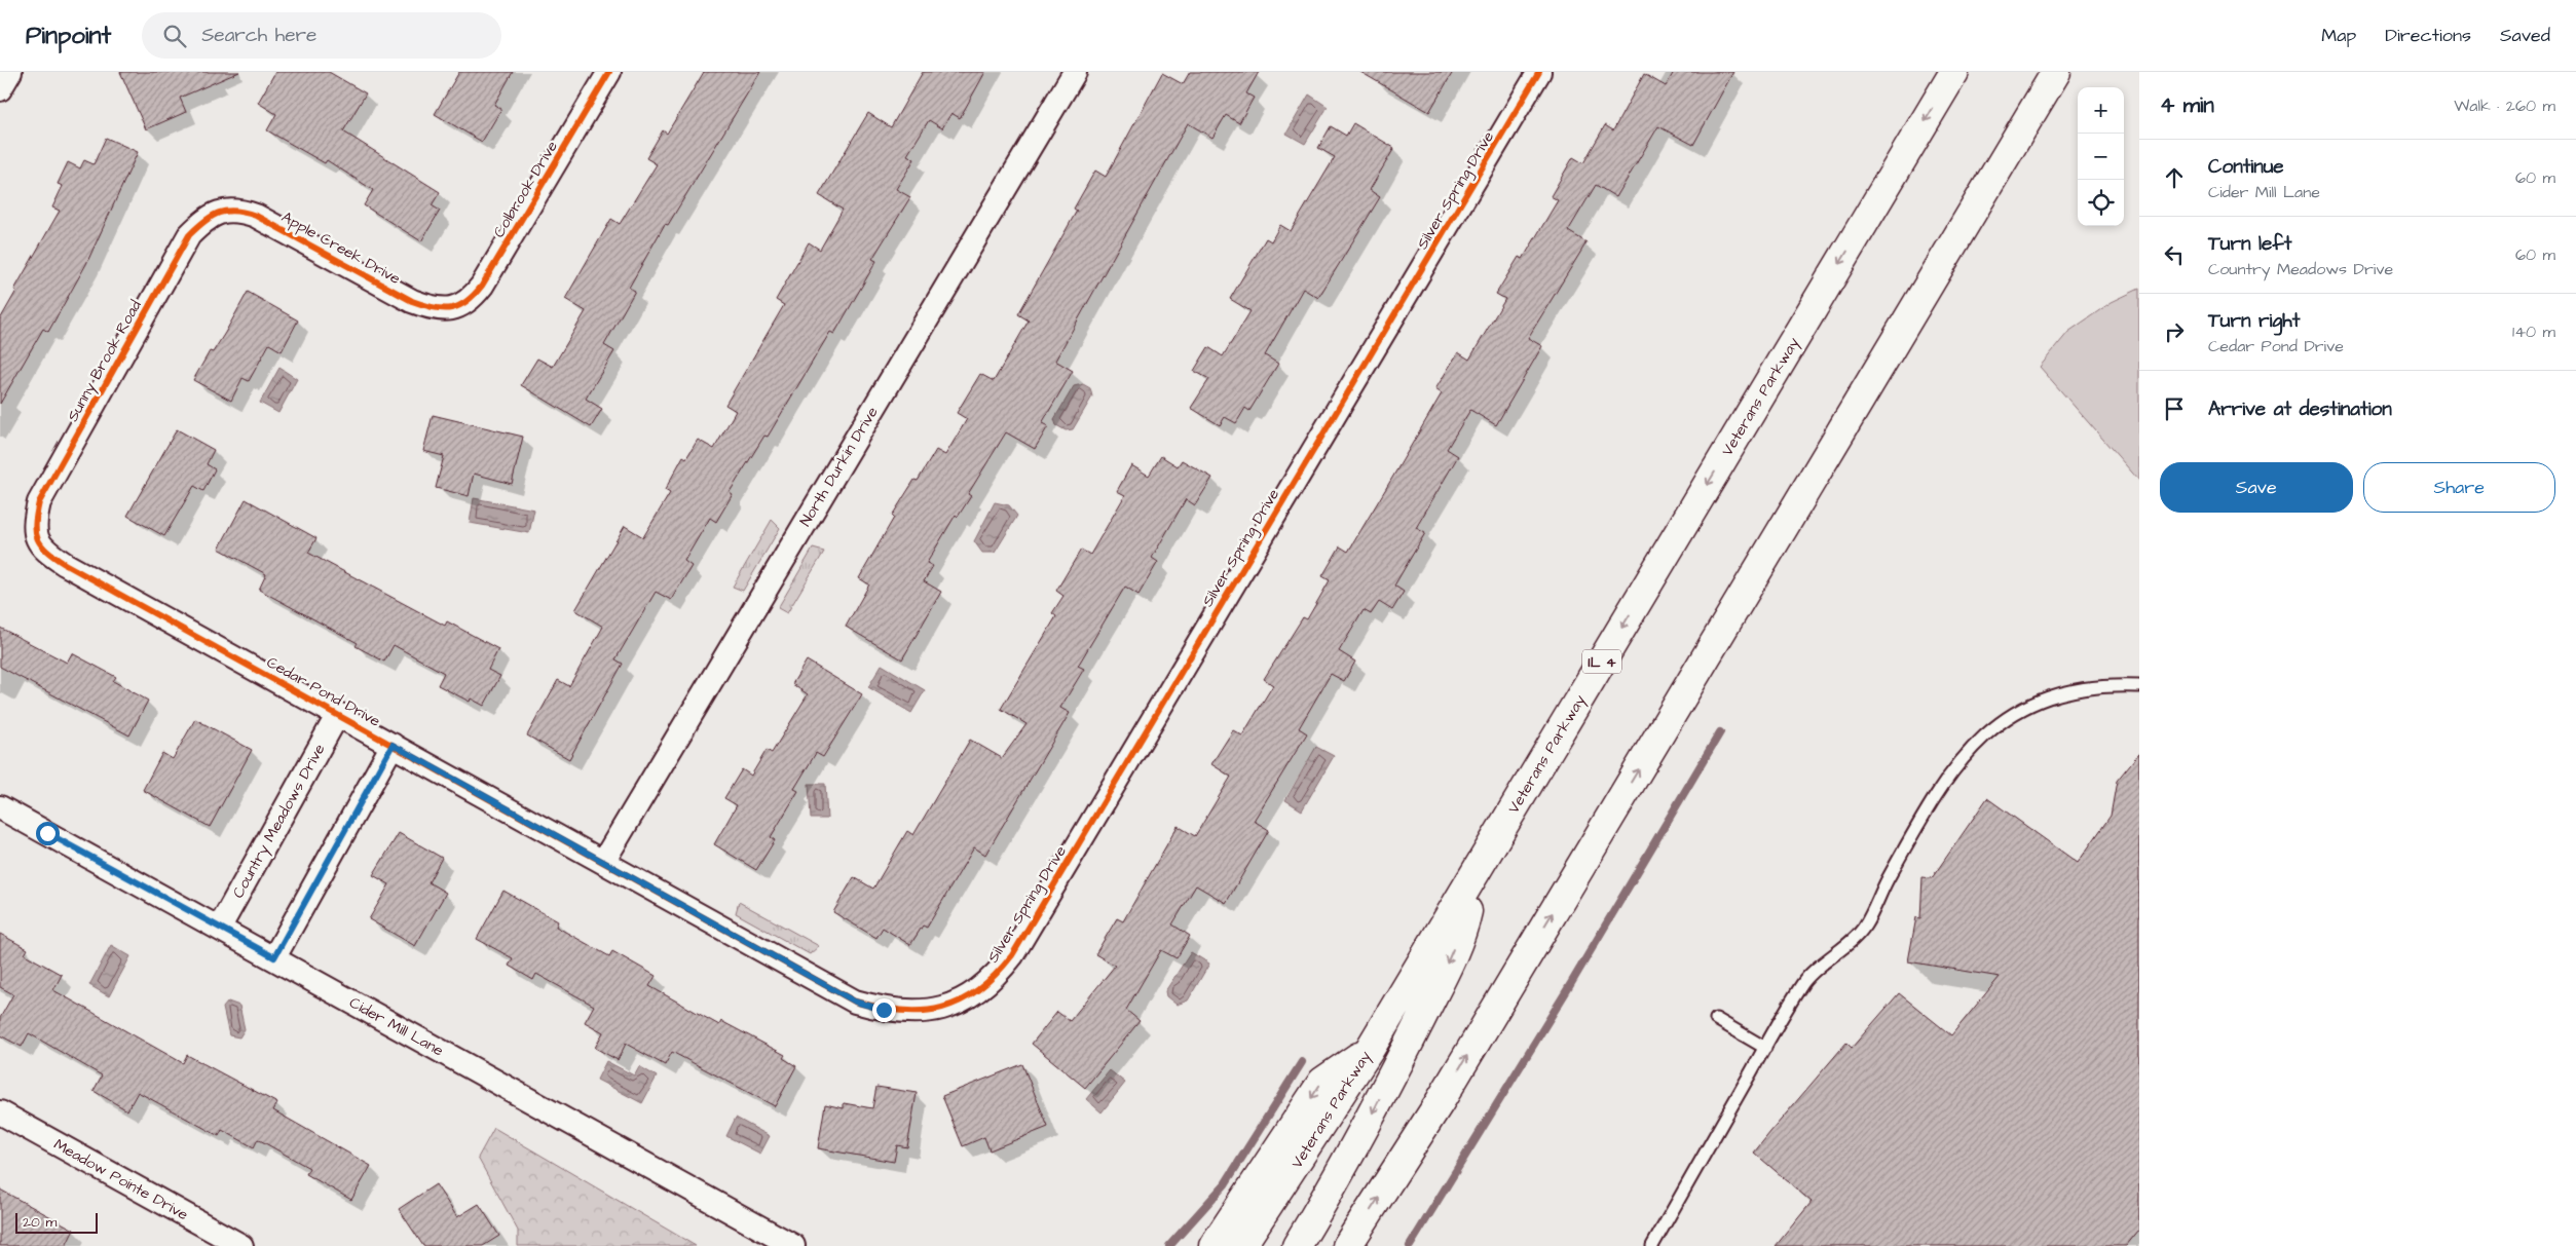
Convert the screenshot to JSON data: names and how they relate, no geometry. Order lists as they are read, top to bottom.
{
  "streets": {
    "highway": ["Veterans Parkway", "IL 4"],
    "street": [
      "Colbrook Drive",
      "Silver Spring Drive",
      "Apple Creek Drive",
      "Sunny Brook Road",
      "North Durkin Drive",
      "Cedar Pond Drive",
      "Country Meadows Drive",
      "Cider Mill Lane",
      "Meadow Pointe Drive"
    ]
  },
  "crossings": [
    ["Colbrook Drive", "Apple Creek Drive"],
    ["Silver Spring Drive", "Cedar Pond Drive"],
    ["Apple Creek Drive", "Sunny Brook Road"],
    ["Sunny Brook Road", "Cedar Pond Drive"],
    ["North Durkin Drive", "Cedar Pond Drive"],
    ["Cedar Pond Drive", "Country Meadows Drive"],
    ["Country Meadows Drive", "Cider Mill Lane"]
  ],
  "scale_bar": "20 m",
  "page": {
    "header": "Pinpoint",
    "search": "Search here",
    "nav": ["Map", "Directions", "Saved"],
    "heading": ["4 min", "Walk · 260 m"],
    "map_buttons": ["+", "−"],
    "list": [
      ["Continue", "Cider Mill Lane", "60 m"],
      ["Turn left", "Country Meadows Drive", "60 m"],
      ["Turn right", "Cedar Pond Drive", "140 m"],
      "Arrive at destination"
    ],
    "buttons": ["Save", "Share"],
    "scale": "20 m"
  }
}
